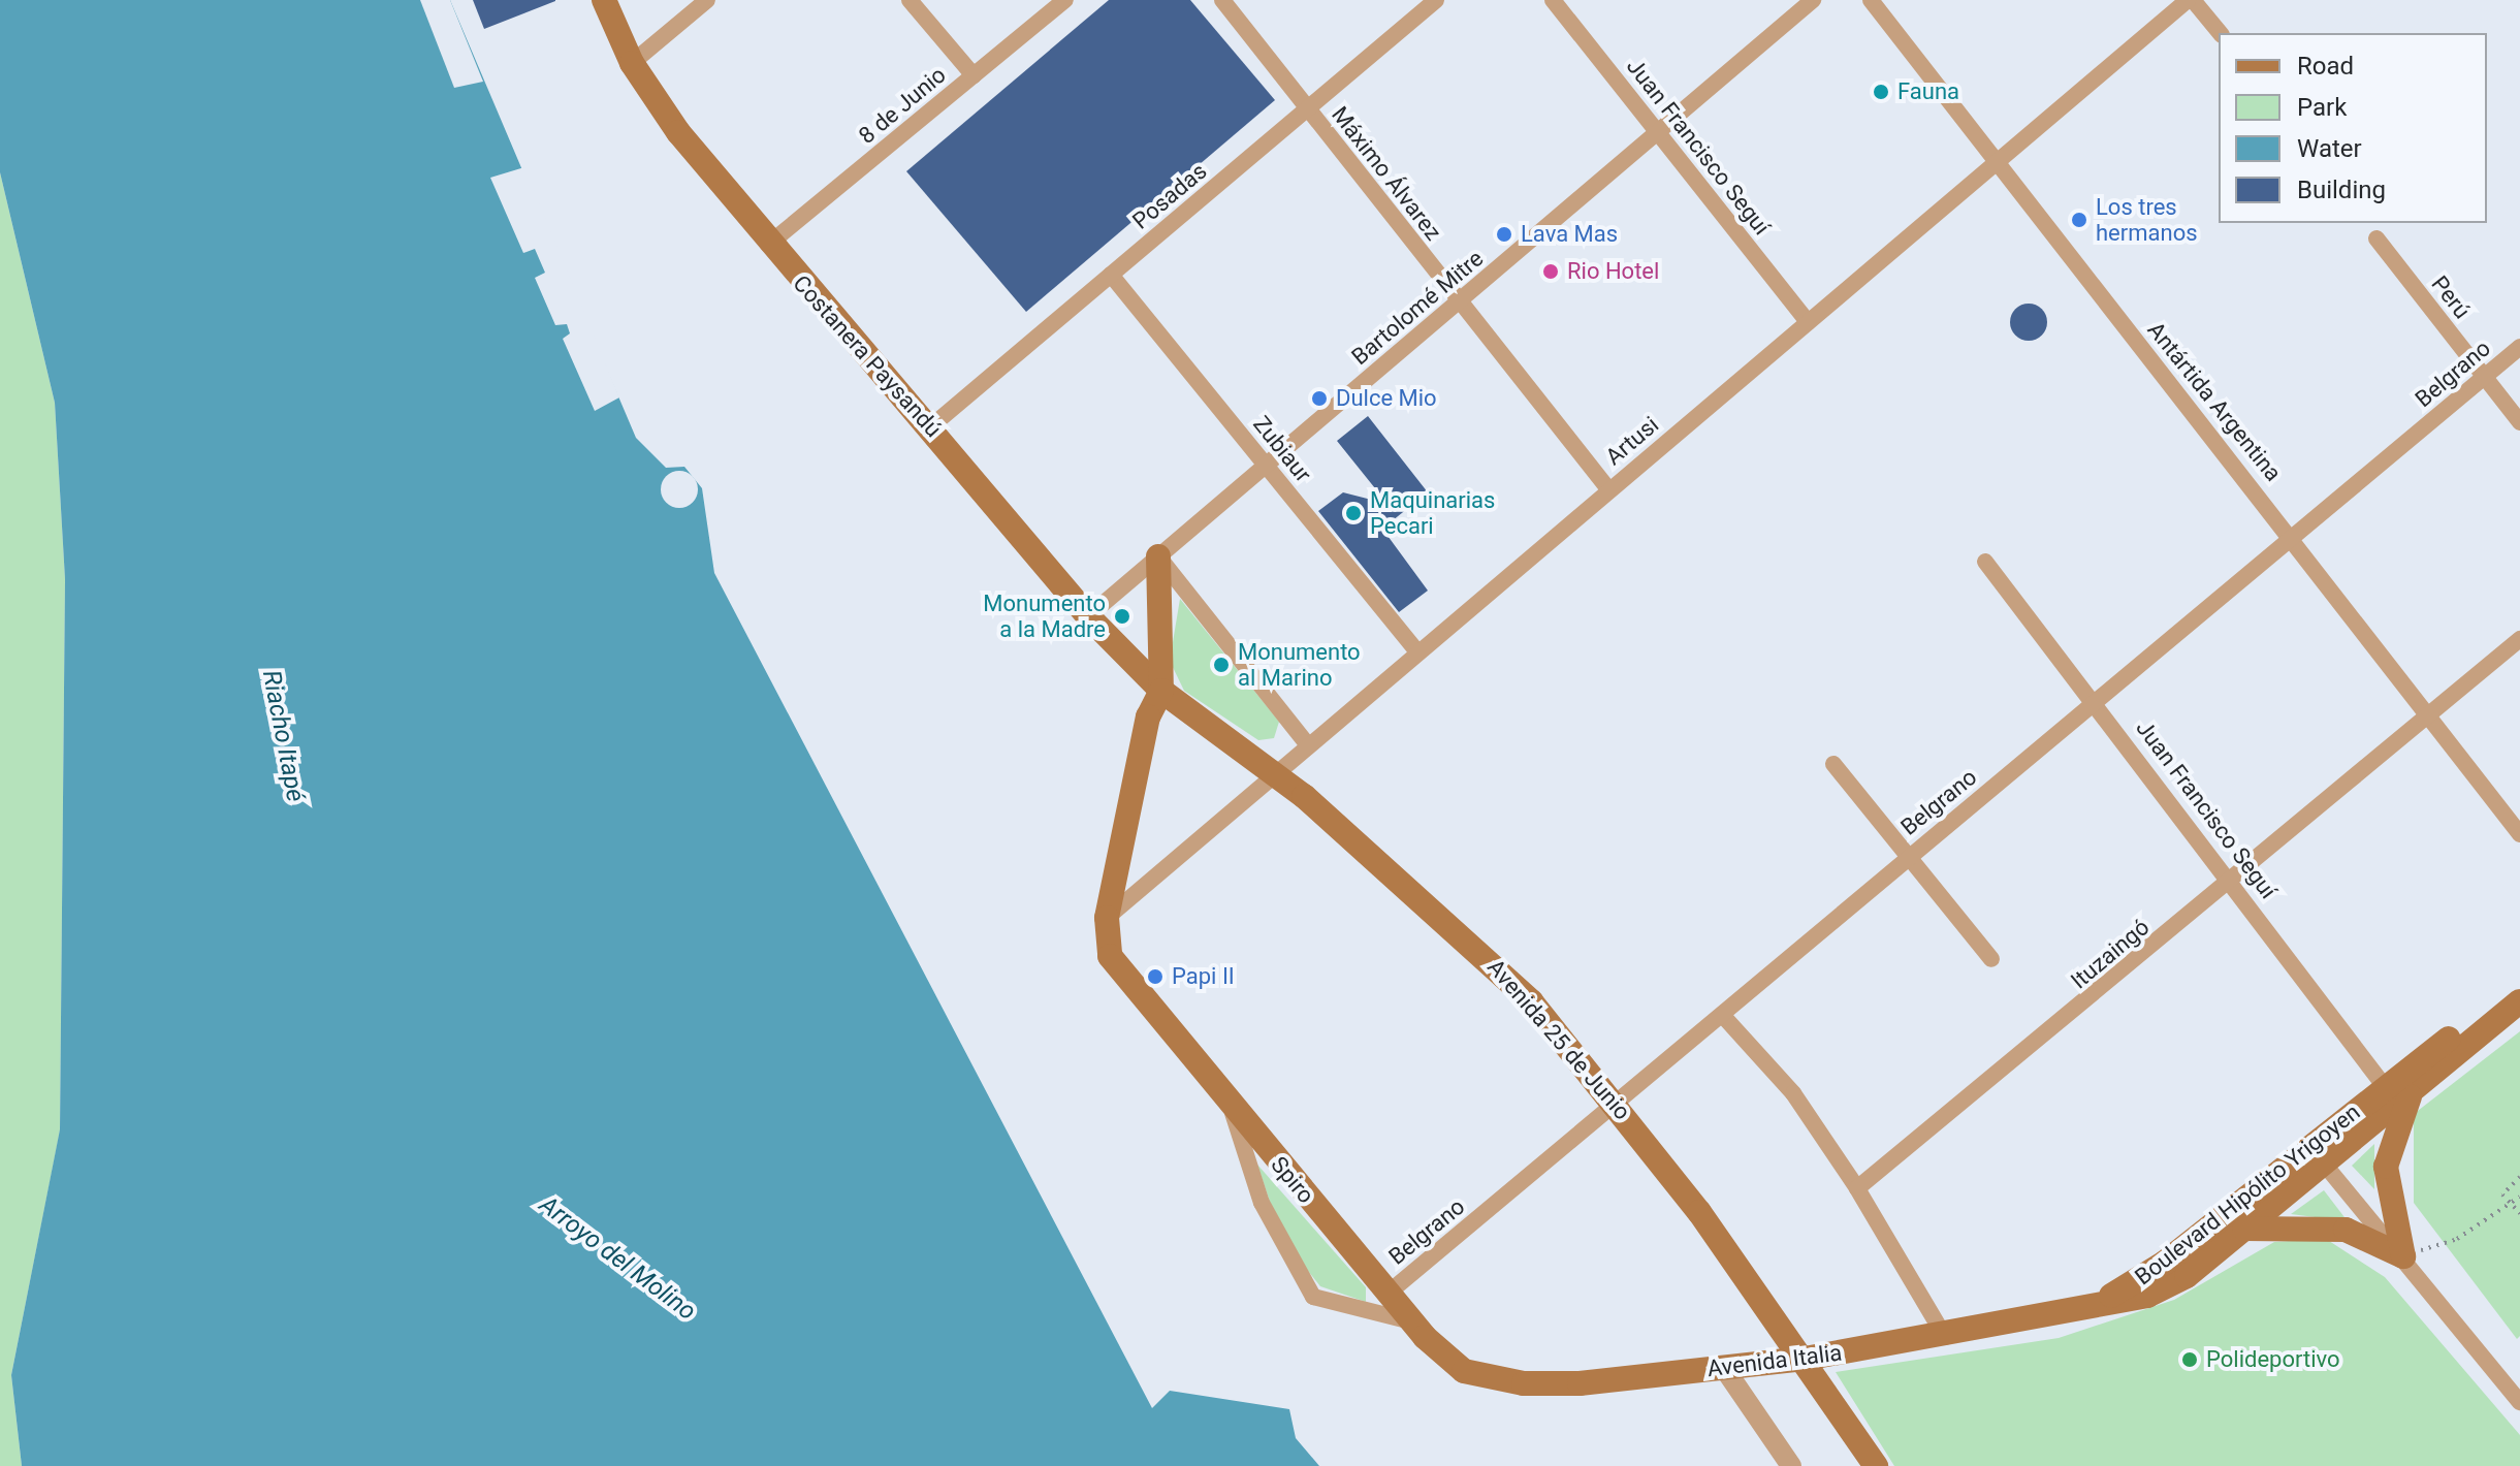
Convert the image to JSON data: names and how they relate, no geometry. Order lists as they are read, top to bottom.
{
  "streets": {
    "main road": [
      "Costanera Paysandú",
      "Avenida 25 de Junio",
      "Spiro",
      "Boulevard Hipólito Yrigoyen",
      "Avenida Italia"
    ],
    "street": [
      "8 de Junio",
      "Juan Francisco Seguí",
      "Máximo Álvarez",
      "Posadas",
      "Perú",
      "Bartolomé Mitre",
      "Belgrano",
      "Antártida Argentina",
      "Artusi",
      "Zubiaur",
      "Ituzaingó"
    ]
  },
  "crossings": [
    ["8 de Junio", "Costanera Paysandú"],
    ["Juan Francisco Seguí", "Bartolomé Mitre"],
    ["Juan Francisco Seguí", "Belgrano"],
    ["Juan Francisco Seguí", "Artusi"],
    ["Juan Francisco Seguí", "Ituzaingó"],
    ["Juan Francisco Seguí", "Boulevard Hipólito Yrigoyen"],
    ["Máximo Álvarez", "Posadas"],
    ["Máximo Álvarez", "Bartolomé Mitre"],
    ["Máximo Álvarez", "Artusi"],
    ["Posadas", "Costanera Paysandú"],
    ["Posadas", "Zubiaur"],
    ["Perú", "Belgrano"],
    ["Bartolomé Mitre", "Costanera Paysandú"],
    ["Bartolomé Mitre", "Zubiaur"],
    ["Costanera Paysandú", "Avenida 25 de Junio"],
    ["Belgrano", "Antártida Argentina"],
    ["Belgrano", "Avenida 25 de Junio"],
    ["Belgrano", "Spiro"],
    ["Antártida Argentina", "Artusi"],
    ["Antártida Argentina", "Ituzaingó"],
    ["Artusi", "Zubiaur"],
    ["Artusi", "Avenida 25 de Junio"],
    ["Artusi", "Spiro"],
    ["Avenida 25 de Junio", "Avenida Italia"],
    ["Spiro", "Avenida Italia"],
    ["Boulevard Hipólito Yrigoyen", "Avenida Italia"]
  ],
  "water": ["Riacho Itapé", "Arroyo del Molino"],
  "places": [
    "Fauna",
    "Los tres hermanos",
    "Lava Mas",
    "Rio Hotel",
    "Dulce Mio",
    "Maquinarias Pecari",
    "Monumento a la Madre",
    "Monumento al Marino",
    "Papi II",
    "Polideportivo"
  ],
  "legend": [
    "Road",
    "Park",
    "Water",
    "Building"
  ]
}
